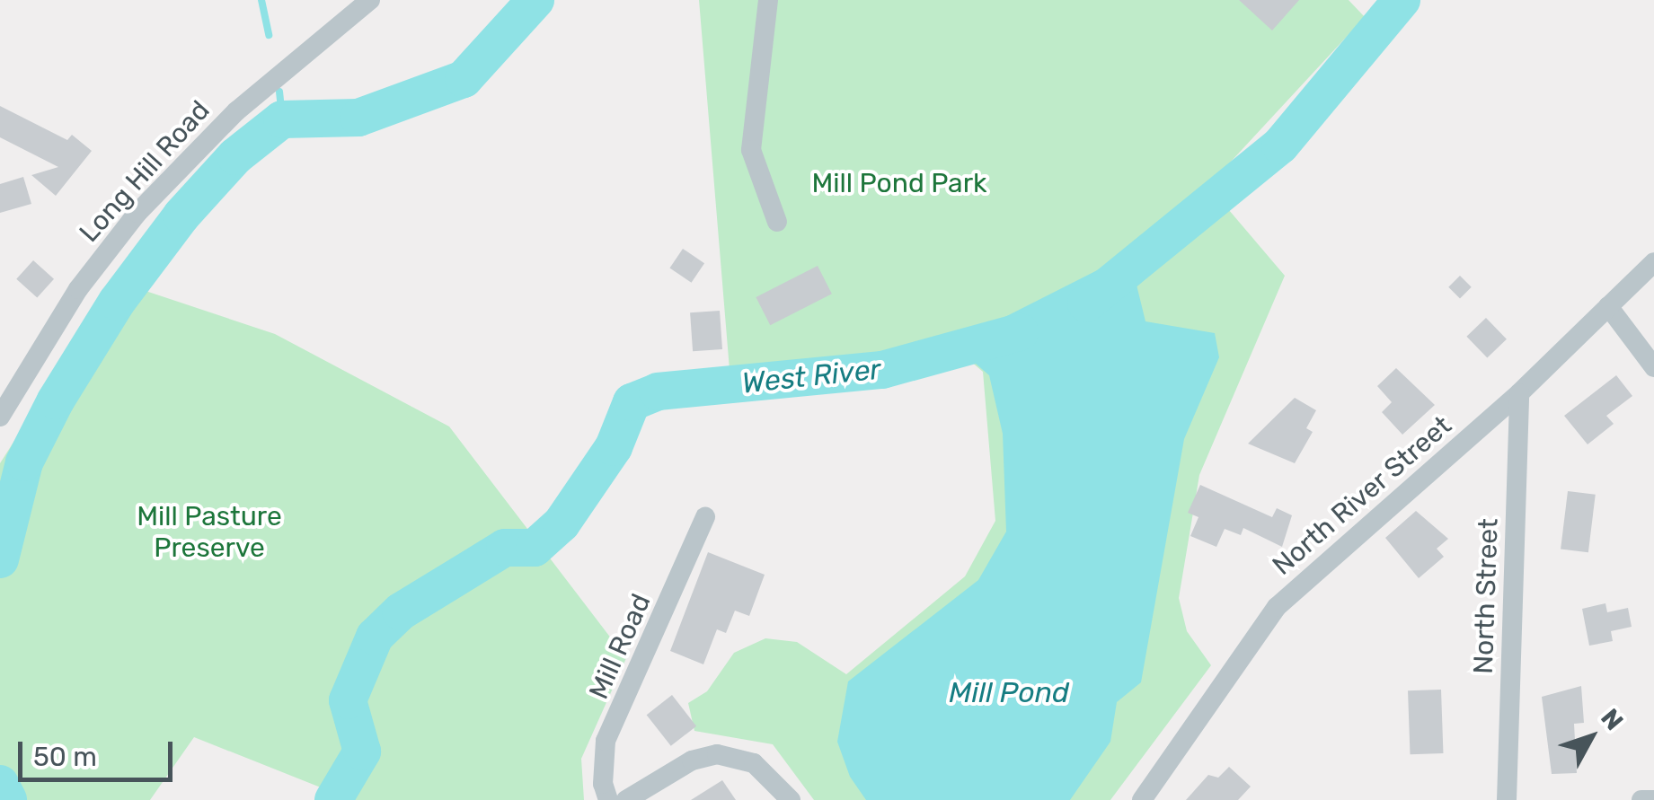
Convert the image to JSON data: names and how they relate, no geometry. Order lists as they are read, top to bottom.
{
  "streets": {
    "street": [
      "Long Hill Road",
      "North River Street",
      "North Street",
      "Mill Road"
    ]
  },
  "crossings": [
    ["North River Street", "North Street"]
  ],
  "water": ["West River", "Mill Pond"],
  "parks": ["Mill Pond Park", "Mill Pasture Preserve"],
  "scale_bar": "50 m",
  "north": "top right"
}
